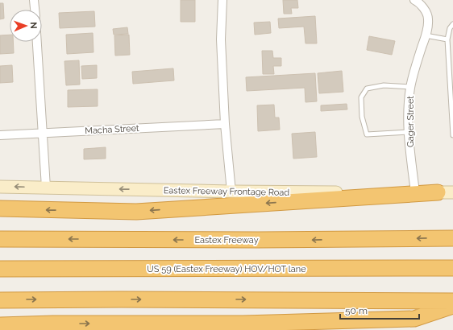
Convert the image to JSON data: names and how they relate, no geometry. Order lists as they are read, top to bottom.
{
  "streets": {
    "highway": ["Eastex Freeway", "US 59 (Eastex Freeway) HOV/HOT lane"],
    "main road": ["Eastex Freeway Frontage Road"],
    "street": ["Gager Street", "Macha Street"]
  },
  "crossings": [
    ["Gager Street", "Eastex Freeway Frontage Road"]
  ],
  "one_way": ["Eastex Freeway Frontage Road"],
  "scale_bar": "50 m",
  "north": "right"
}
